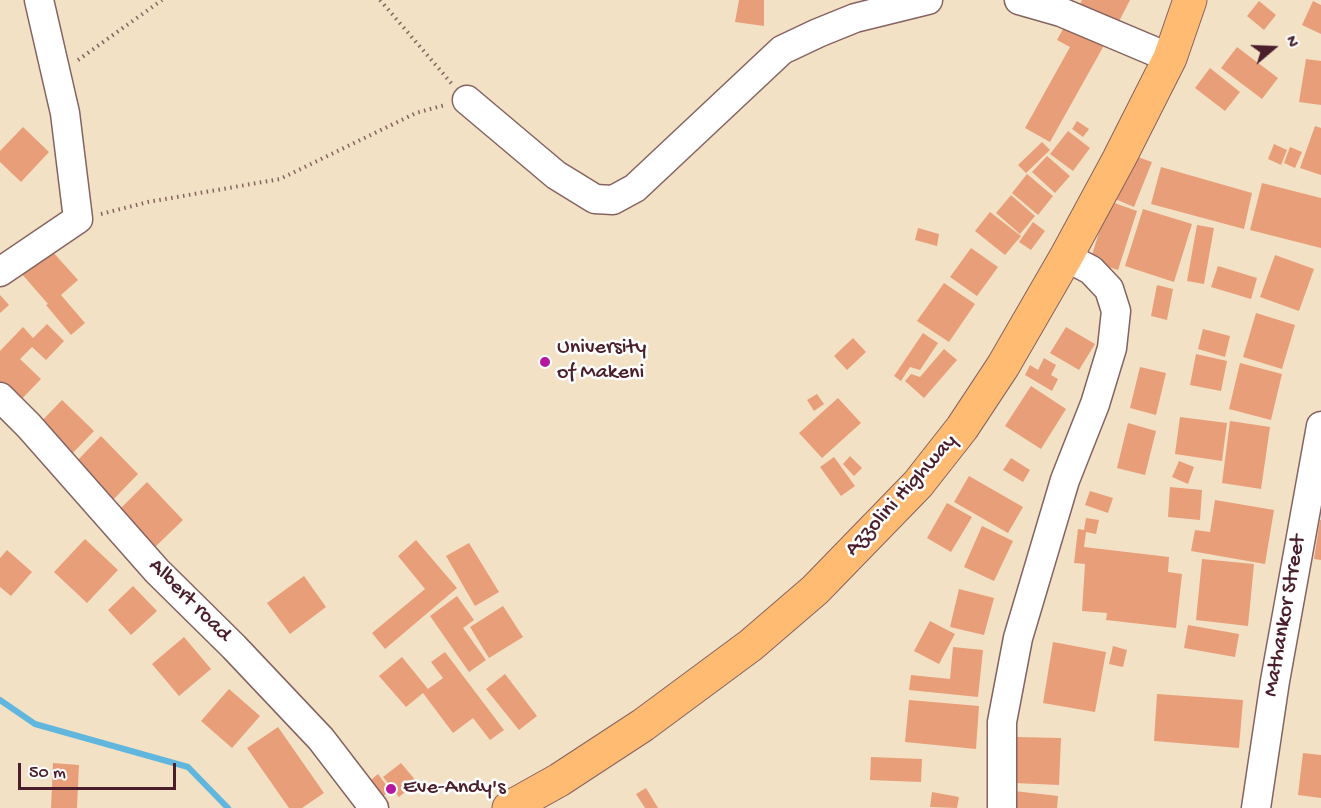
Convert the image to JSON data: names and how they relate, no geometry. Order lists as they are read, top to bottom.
{
  "streets": {
    "main road": ["Azzolini Highway"],
    "street": ["Albert road", "Mathankor Street"]
  },
  "places": ["University of Makeni", "Eve-Andy's"],
  "scale_bar": "50 m",
  "north": "right"
}
